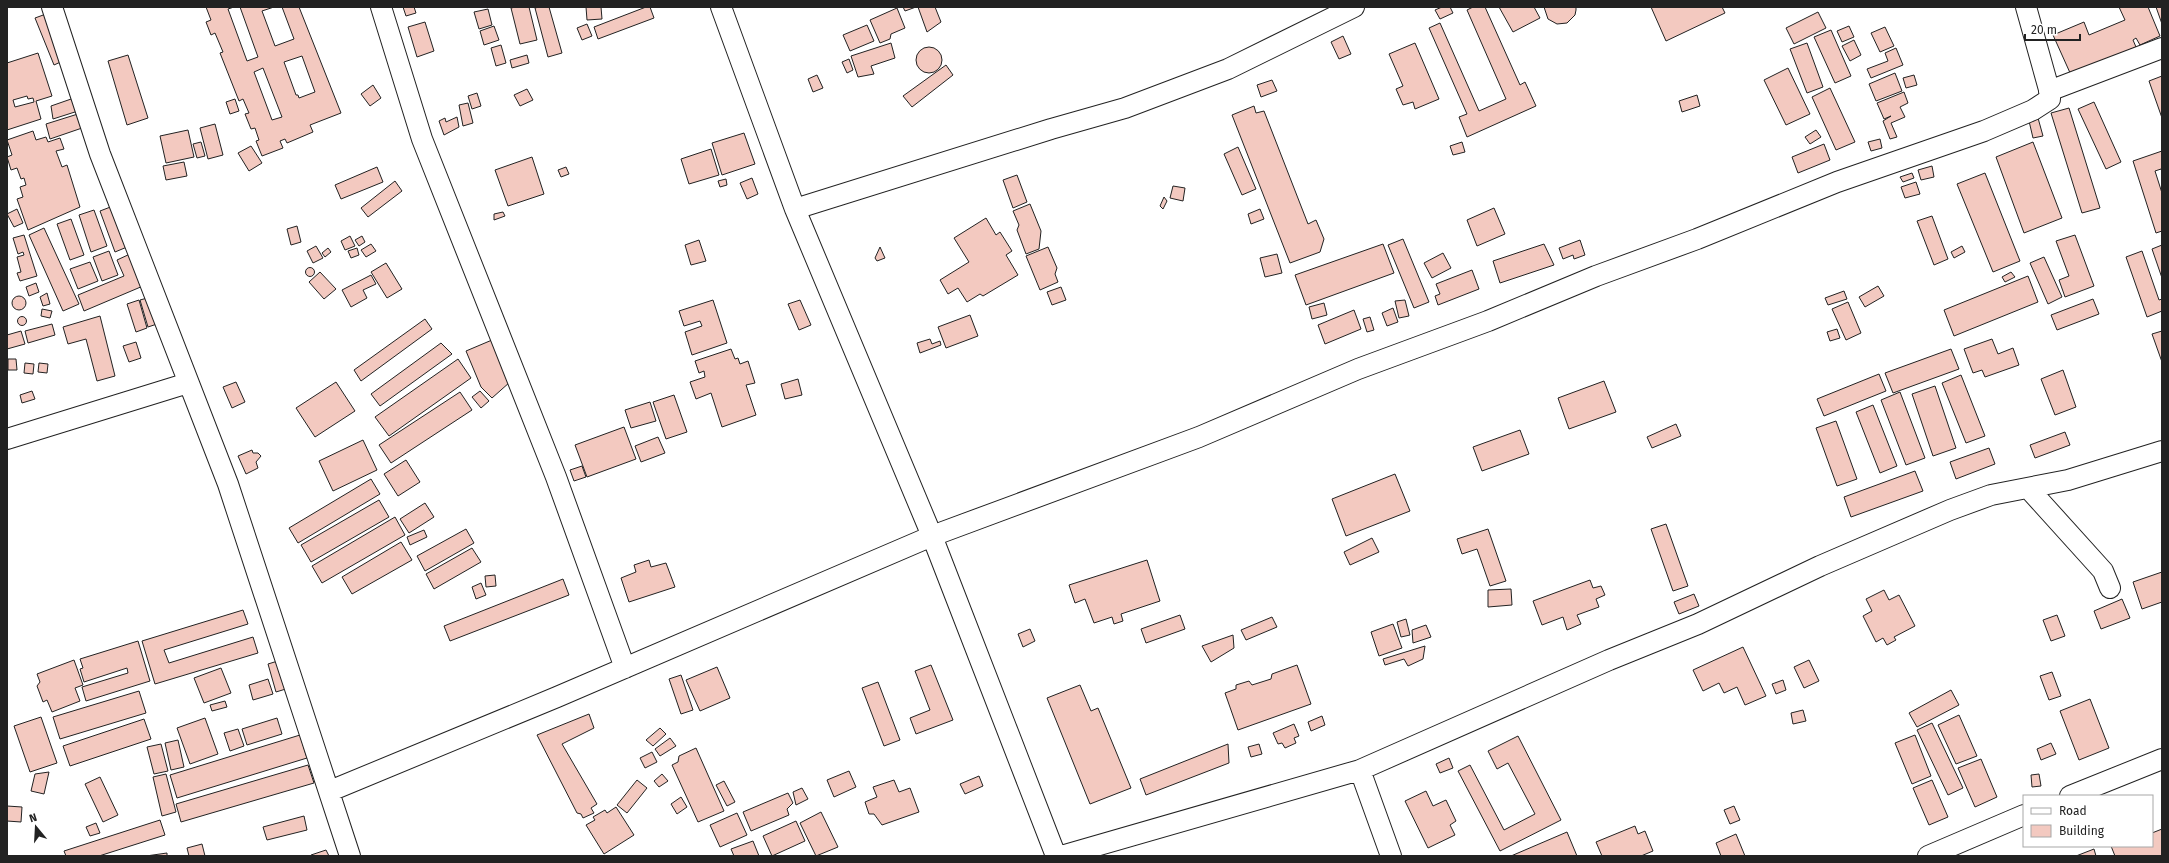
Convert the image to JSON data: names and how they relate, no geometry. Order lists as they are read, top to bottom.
{
  "legend": ["Road", "Building"],
  "scale_bar": "20 m",
  "north": "top"
}
